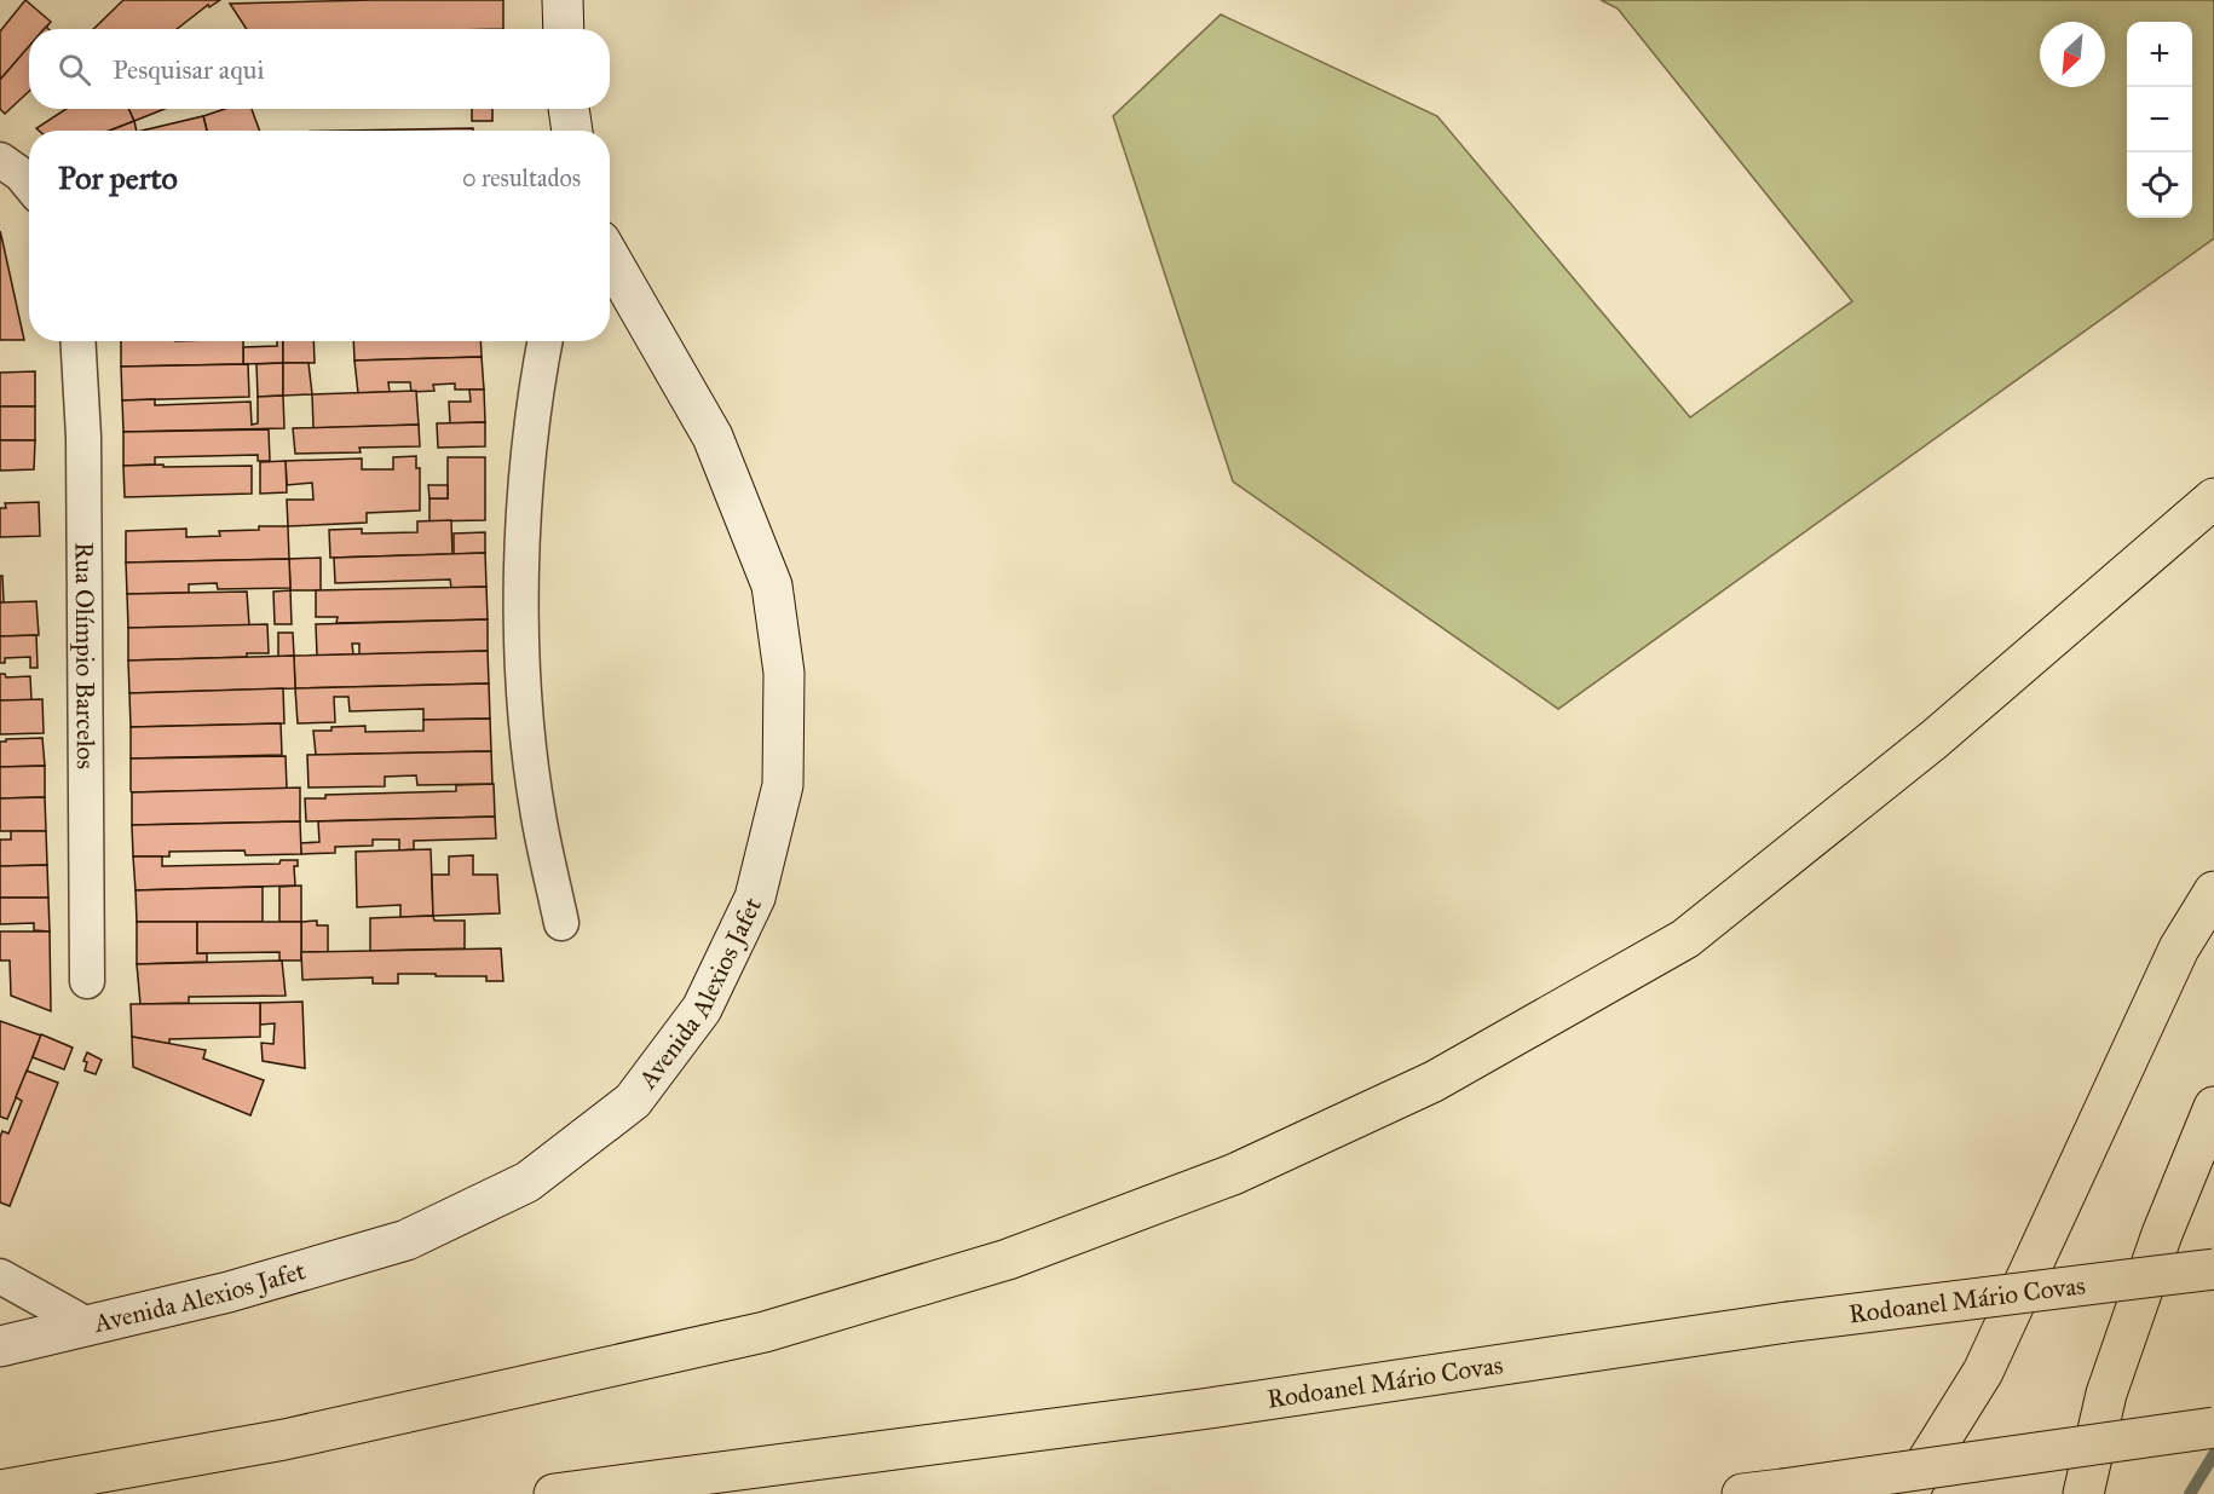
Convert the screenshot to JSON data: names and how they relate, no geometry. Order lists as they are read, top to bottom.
{
  "streets": {
    "highway": ["Rodoanel Mário Covas"],
    "main road": ["Avenida Alexios Jafet"],
    "street": ["Rua Olímpio Barcelos"]
  },
  "north": "bottom left",
  "page": {
    "map_buttons": ["+", "−"],
    "search": "Pesquisar aqui",
    "heading": ["Por perto", "0 resultados"]
  }
}
